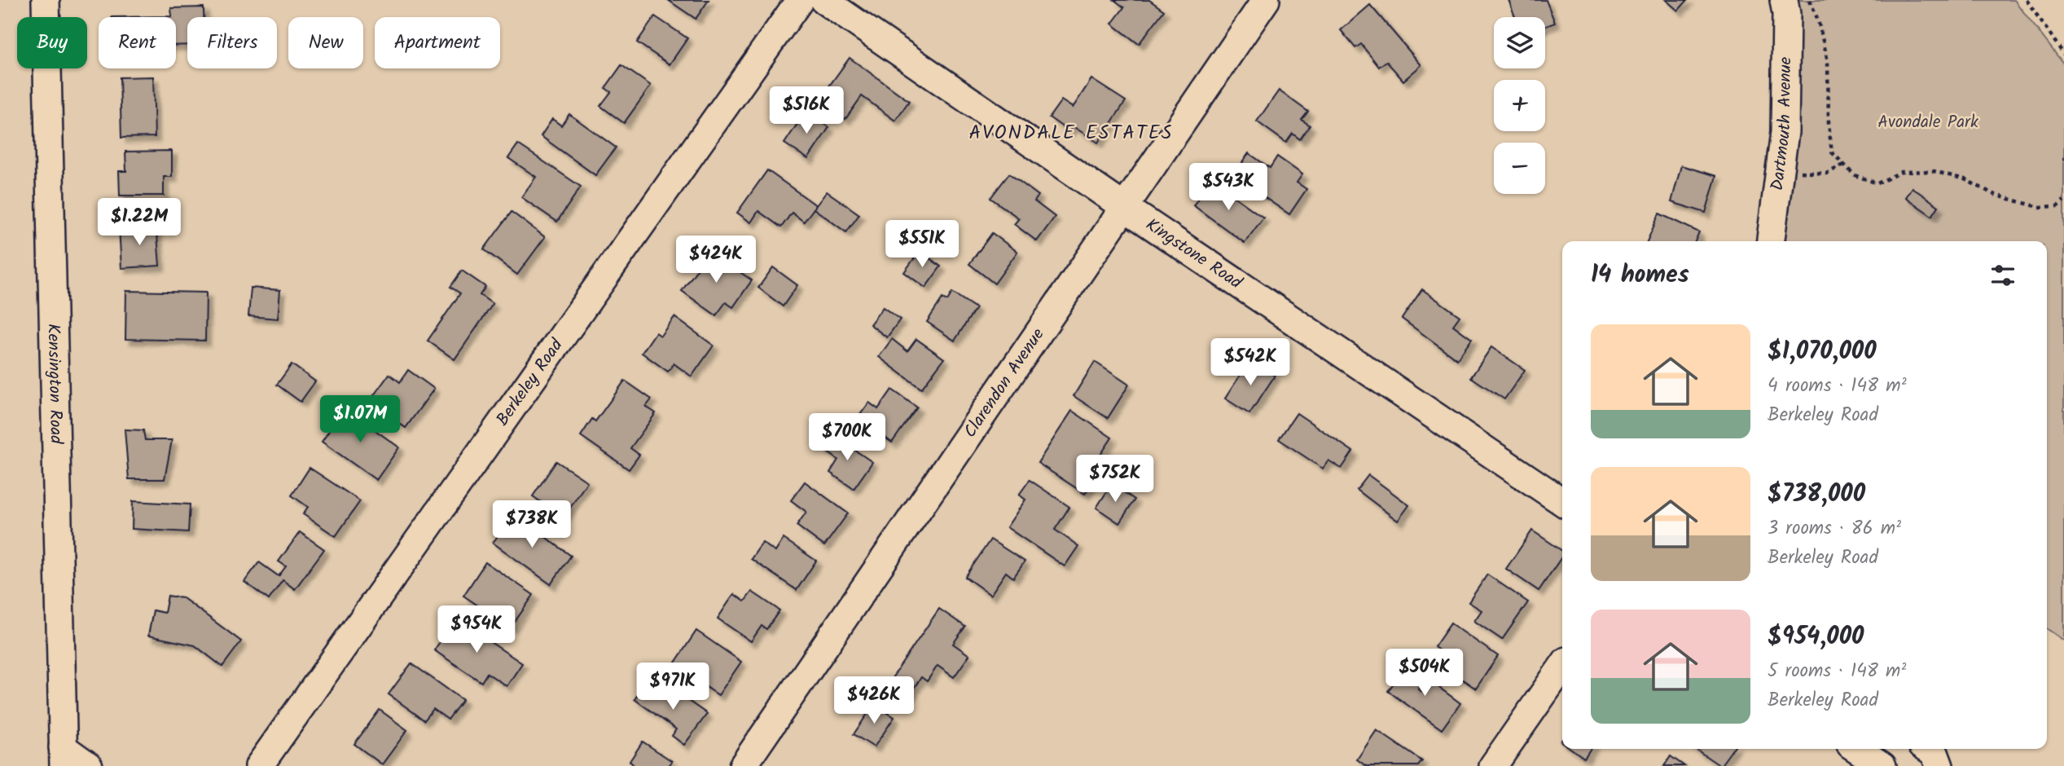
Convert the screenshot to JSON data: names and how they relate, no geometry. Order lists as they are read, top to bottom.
{
  "streets": {
    "street": [
      "Dartmouth Avenue",
      "Kingstone Road",
      "Kensington Road",
      "Berkeley Road",
      "Clarendon Avenue"
    ]
  },
  "crossings": [
    ["Kingstone Road", "Clarendon Avenue"]
  ],
  "districts": ["AVONDALE ESTATES"],
  "parks": ["Avondale Park"],
  "page": {
    "map_buttons": ["+", "−"],
    "chip": [
      "Buy",
      "Rent",
      "Filters",
      "New",
      "Apartment"
    ],
    "price": [
      "$516K",
      "$543K",
      "$1.22M",
      "$551K",
      "$424K",
      "$542K",
      "$1.07M",
      "$700K",
      "$752K",
      "$738K",
      "$954K",
      "$504K",
      "$971K",
      "$426K"
    ],
    "heading": "14 homes",
    "list": [
      {
        "name": "$1,070,000",
        "note": "4 rooms · 148 m² · Berkeley Road"
      },
      {
        "name": "$738,000",
        "note": "3 rooms · 86 m² · Berkeley Road"
      },
      {
        "name": "$954,000",
        "note": "5 rooms · 148 m² · Berkeley Road"
      }
    ]
  }
}
